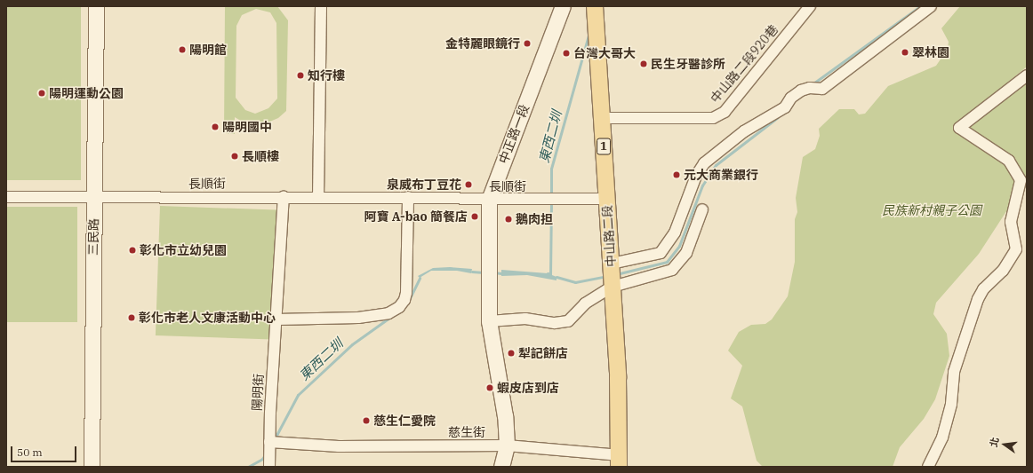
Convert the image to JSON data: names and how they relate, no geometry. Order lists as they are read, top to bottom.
{
  "streets": {
    "main road": ["1", "中山路二段"],
    "street": [
      "中山路二段920巷",
      "中正路一段",
      "長順街",
      "三民路",
      "陽明街",
      "慈生街"
    ]
  },
  "crossings": [
    ["中山路二段920巷", "中山路二段"],
    ["中正路一段", "長順街"],
    ["中正路一段", "慈生街"],
    ["長順街", "中山路二段"],
    ["長順街", "三民路"],
    ["長順街", "陽明街"],
    ["中山路二段", "慈生街"],
    ["陽明街", "慈生街"]
  ],
  "water": ["東西二圳"],
  "parks": ["民族新村親子公園"],
  "places": [
    "金特麗眼鏡行",
    "陽明館",
    "翠林園",
    "台灣大哥大",
    "民生牙醫診所",
    "知行樓",
    "陽明運動公園",
    "陽明國中",
    "長順樓",
    "元大商業銀行",
    "泉威布丁豆花",
    "阿寶 A-bao 簡餐店",
    "鵝肉担",
    "彰化市立幼兒園",
    "彰化市老人文康活動中心",
    "犁記餅店",
    "蝦皮店到店",
    "慈生仁愛院"
  ],
  "scale_bar": "50 m",
  "north": "left"
}
